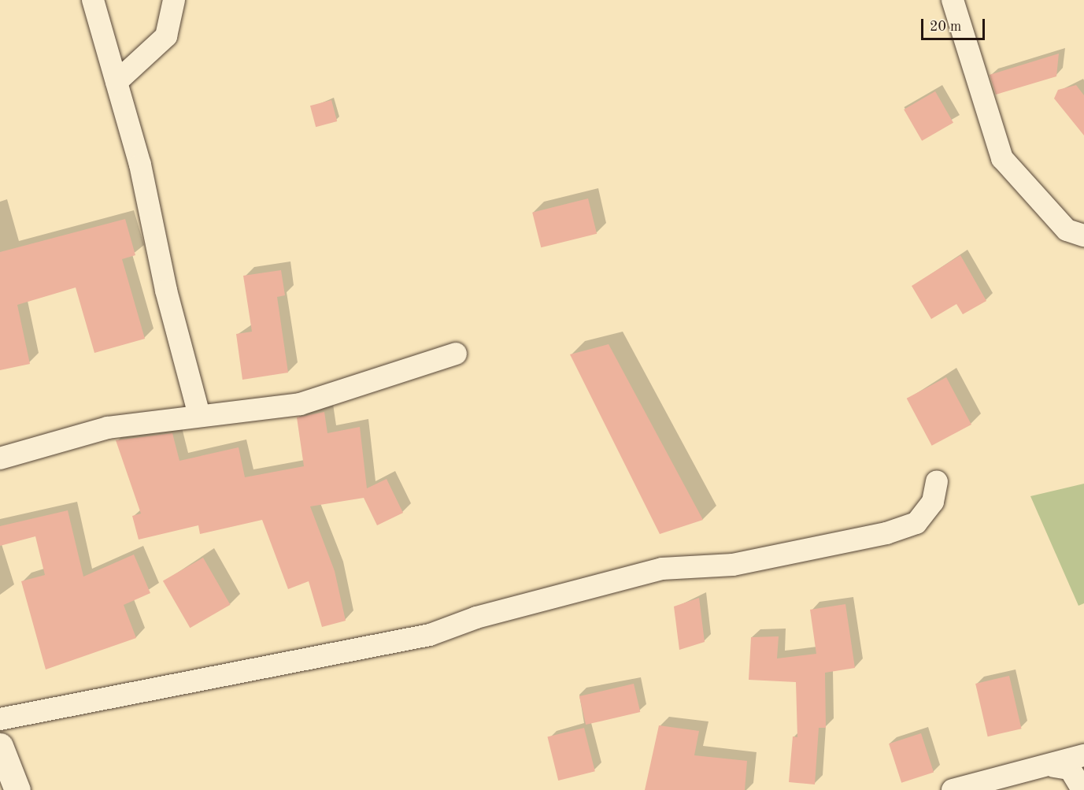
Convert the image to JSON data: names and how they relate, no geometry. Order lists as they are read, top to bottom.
{
  "scale_bar": "20 m"
}
